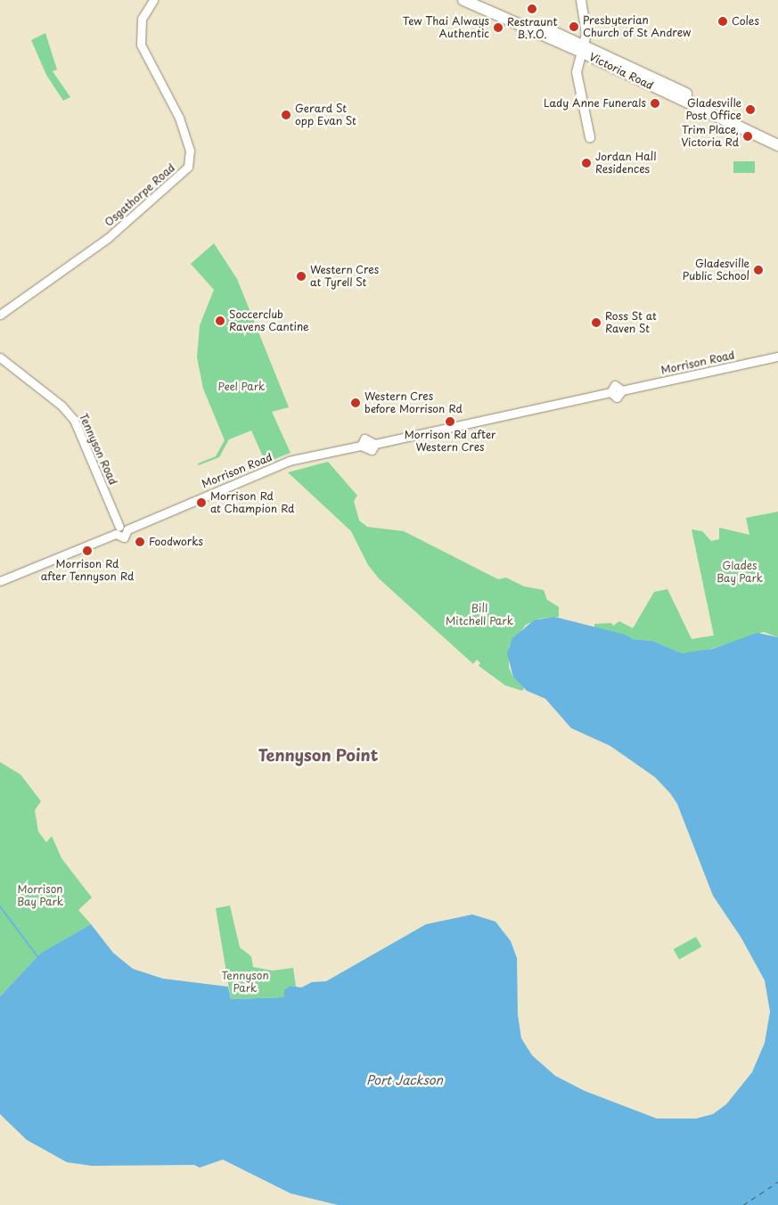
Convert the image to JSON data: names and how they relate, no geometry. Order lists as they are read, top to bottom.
{
  "streets": {
    "highway": ["Victoria Road"],
    "street": ["Osgathorpe Road", "Morrison Road", "Tennyson Road"]
  },
  "crossings": [
    ["Morrison Road", "Tennyson Road"]
  ],
  "districts": ["Tennyson Point"],
  "water": ["Port Jackson"],
  "parks": [
    "Peel Park",
    "Glades Bay Park",
    "Bill Mitchell Park",
    "Morrison Bay Park",
    "Tennyson Park"
  ],
  "places": [
    "Restraunt B.Y.O.",
    "Coles",
    "Presbyterian Church of St Andrew",
    "Tew Thai Always Authentic",
    "Lady Anne Funerals",
    "Gladesville Post Office",
    "Gerard St opp Evan St",
    "Trim Place, Victoria Rd",
    "Jordan Hall Residences",
    "Gladesville Public School",
    "Western Cres at Tyrell St",
    "Soccerclub Ravens Cantine",
    "Ross St at Raven St",
    "Western Cres before Morrison Rd",
    "Morrison Rd after Western Cres",
    "Morrison Rd at Champion Rd",
    "Foodworks",
    "Morrison Rd after Tennyson Rd"
  ]
}
